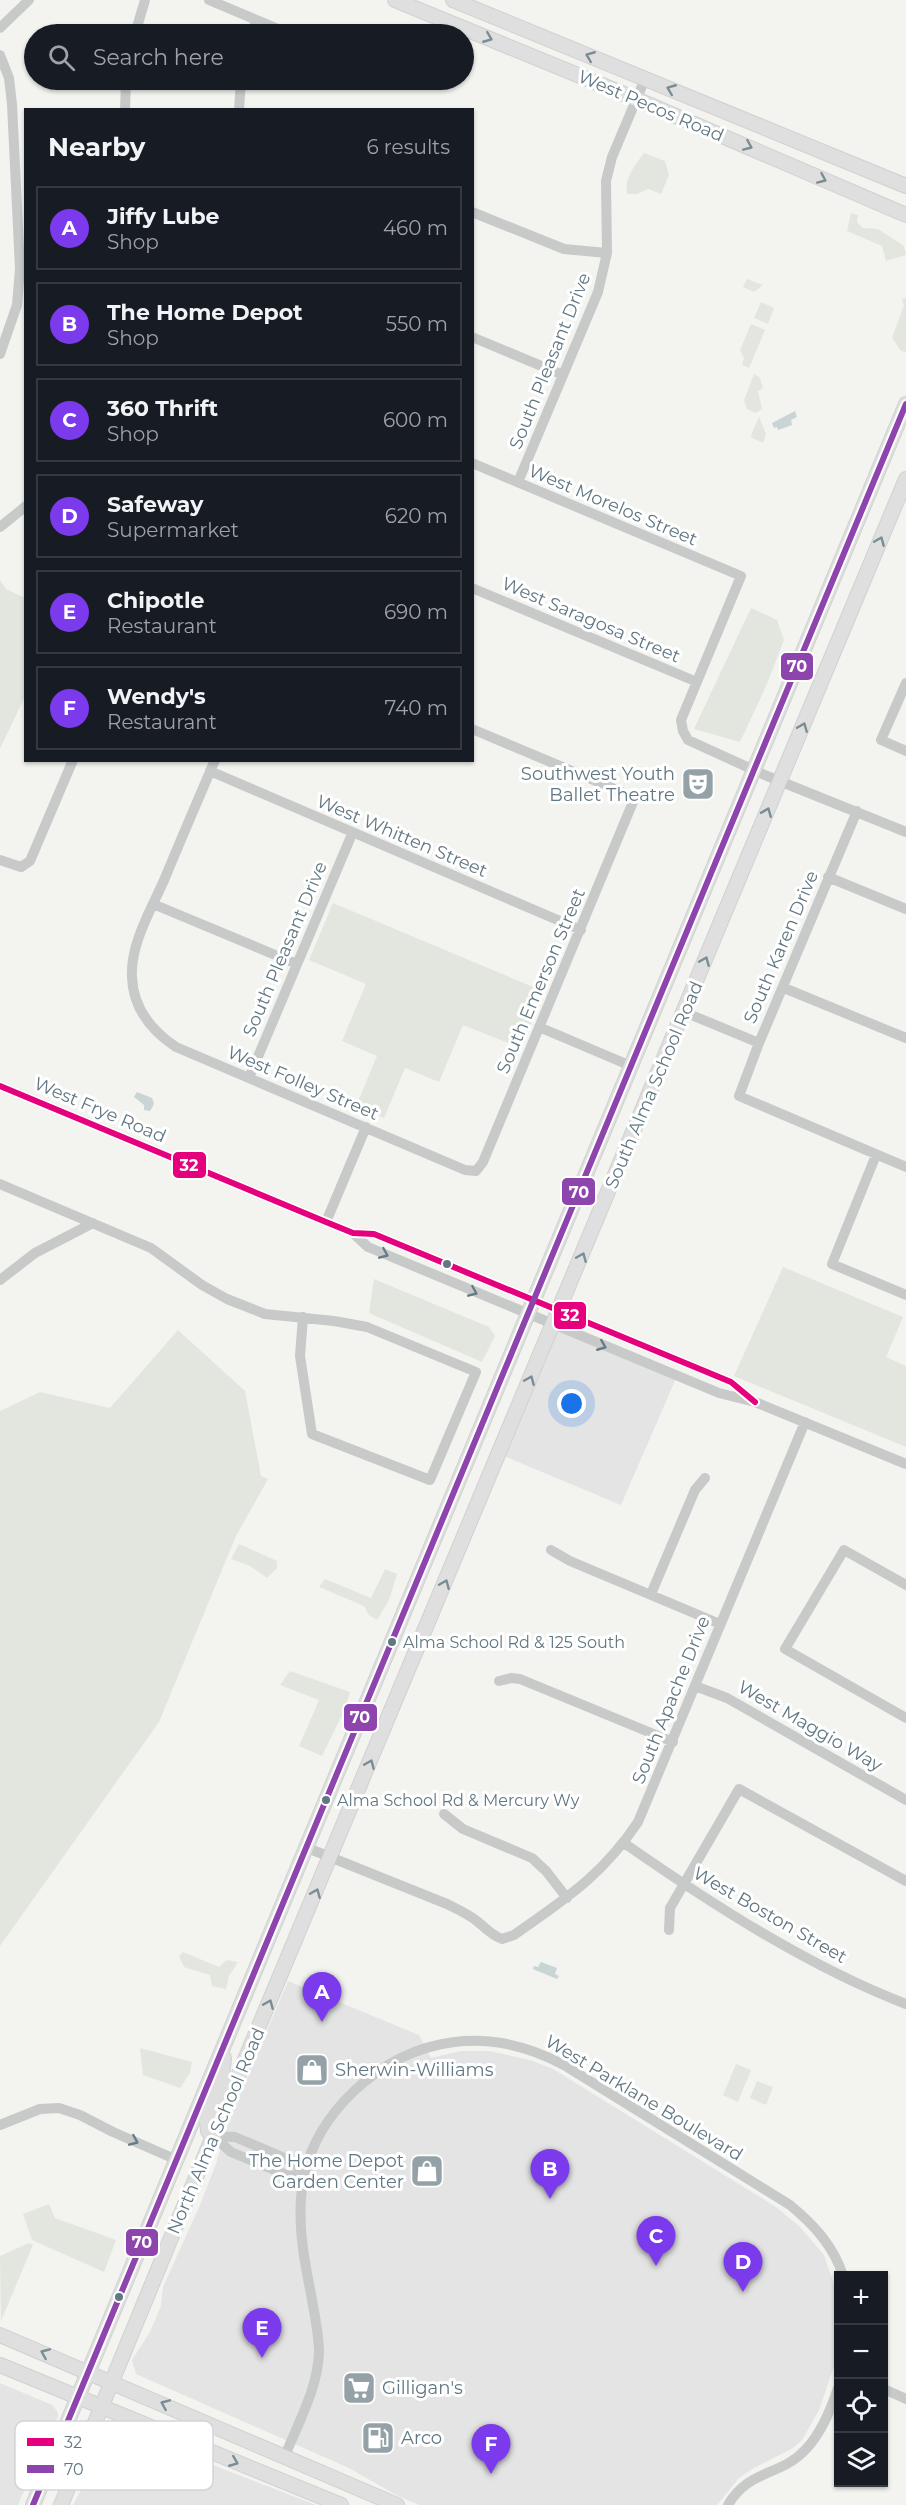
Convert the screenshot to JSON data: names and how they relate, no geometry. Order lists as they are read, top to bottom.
{
  "streets": {
    "main road": ["West Pecos Road", "South Alma School Road", "North Alma School Road"],
    "street": [
      "South Pleasant Drive",
      "West Morelos Street",
      "West Saragosa Street",
      "West Whitten Street",
      "South Karen Drive",
      "South Emerson Street",
      "West Folley Street",
      "West Frye Road",
      "South Apache Drive",
      "West Maggio Way",
      "West Boston Street",
      "West Parklane Boulevard"
    ]
  },
  "crossings": [
    ["West Pecos Road", "South Pleasant Drive"],
    ["South Pleasant Drive", "West Morelos Street"],
    ["South Pleasant Drive", "West Whitten Street"],
    ["South Pleasant Drive", "West Folley Street"],
    ["West Morelos Street", "West Saragosa Street"],
    ["West Whitten Street", "South Emerson Street"],
    ["South Emerson Street", "West Folley Street"],
    ["South Alma School Road", "West Frye Road"],
    ["South Alma School Road", "South Apache Drive"],
    ["South Alma School Road", "North Alma School Road"],
    ["West Frye Road", "South Apache Drive"],
    ["South Apache Drive", "West Maggio Way"],
    ["South Apache Drive", "West Boston Street"],
    ["South Apache Drive", "North Alma School Road"]
  ],
  "places": {
    "theatre": ["Southwest Youth Ballet Theatre"],
    "other": ["Alma School Rd & 125 South", "Alma School Rd & Mercury Wy"],
    "shop": ["Sherwin-Williams", "The Home Depot Garden Center"],
    "supermarket": ["Gilligan's"],
    "fuel station": ["Arco"]
  },
  "lines": ["transit line 70", "transit line 32"],
  "legend": ["32", "70"],
  "page": {
    "search": "Search here",
    "heading": ["Nearby", "6 results"],
    "list": [
      {
        "mark": "A",
        "name": "Jiffy Lube",
        "note": "Shop",
        "value": "460 m"
      },
      {
        "mark": "B",
        "name": "The Home Depot",
        "note": "Shop",
        "value": "550 m"
      },
      {
        "mark": "C",
        "name": "360 Thrift",
        "note": "Shop",
        "value": "600 m"
      },
      {
        "mark": "D",
        "name": "Safeway",
        "note": "Supermarket",
        "value": "620 m"
      },
      {
        "mark": "E",
        "name": "Chipotle",
        "note": "Restaurant",
        "value": "690 m"
      },
      {
        "mark": "F",
        "name": "Wendy's",
        "note": "Restaurant",
        "value": "740 m"
      }
    ],
    "pins": [
      "A",
      "B",
      "C",
      "D",
      "E",
      "F"
    ],
    "map_buttons": ["+", "−"]
  }
}
